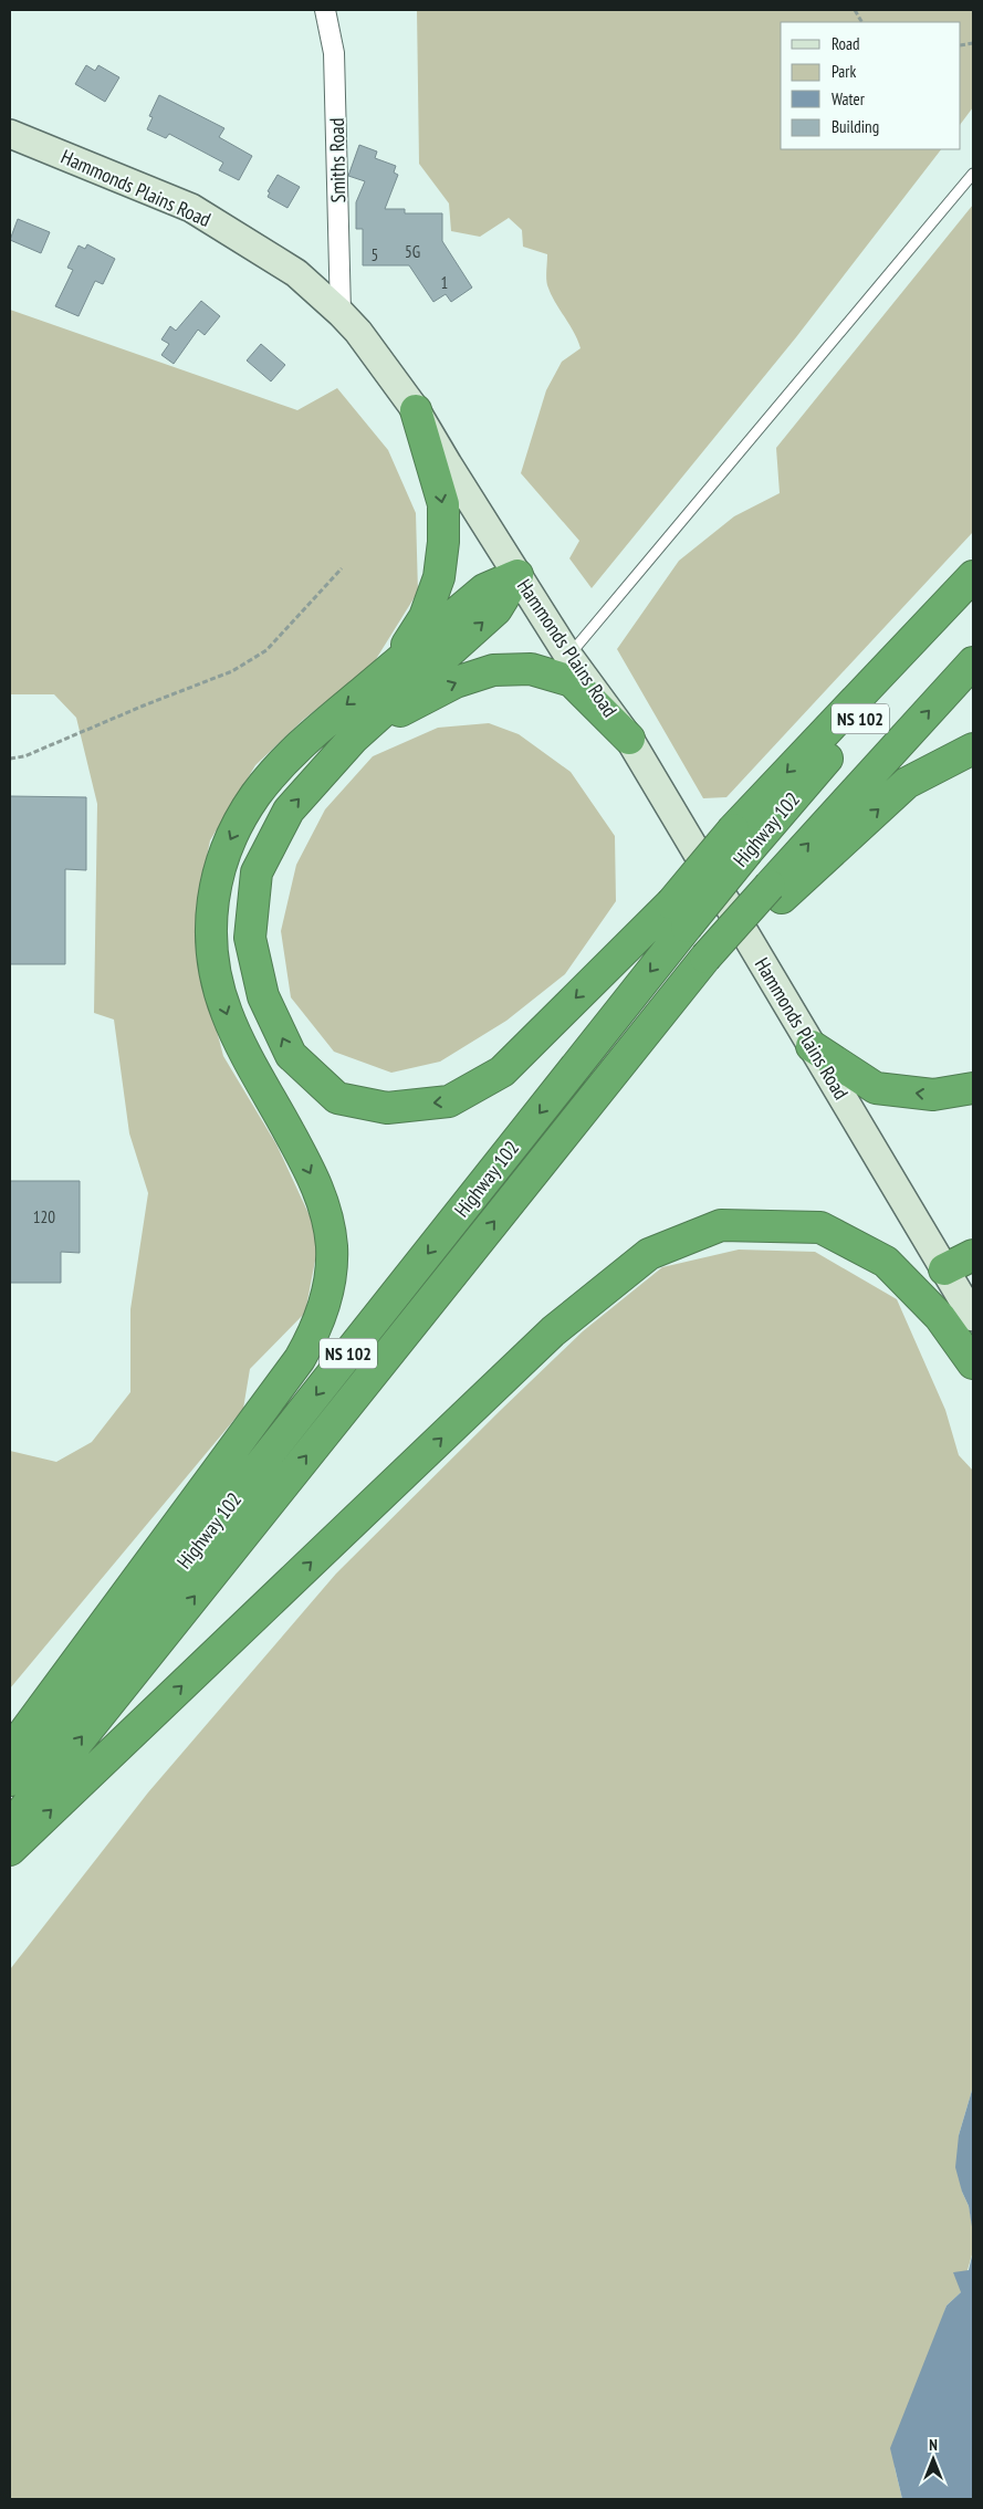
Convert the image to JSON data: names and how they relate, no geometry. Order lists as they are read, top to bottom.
{
  "streets": {
    "highway": ["NS 102", "Highway 102"],
    "main road": ["Hammonds Plains Road"],
    "street": ["Smiths Road"]
  },
  "crossings": [
    ["Smiths Road", "Hammonds Plains Road"]
  ],
  "house_numbers": [
    "5G",
    "5",
    "1",
    "120"
  ],
  "legend": [
    "Road",
    "Park",
    "Water",
    "Building"
  ],
  "north": "top"
}
